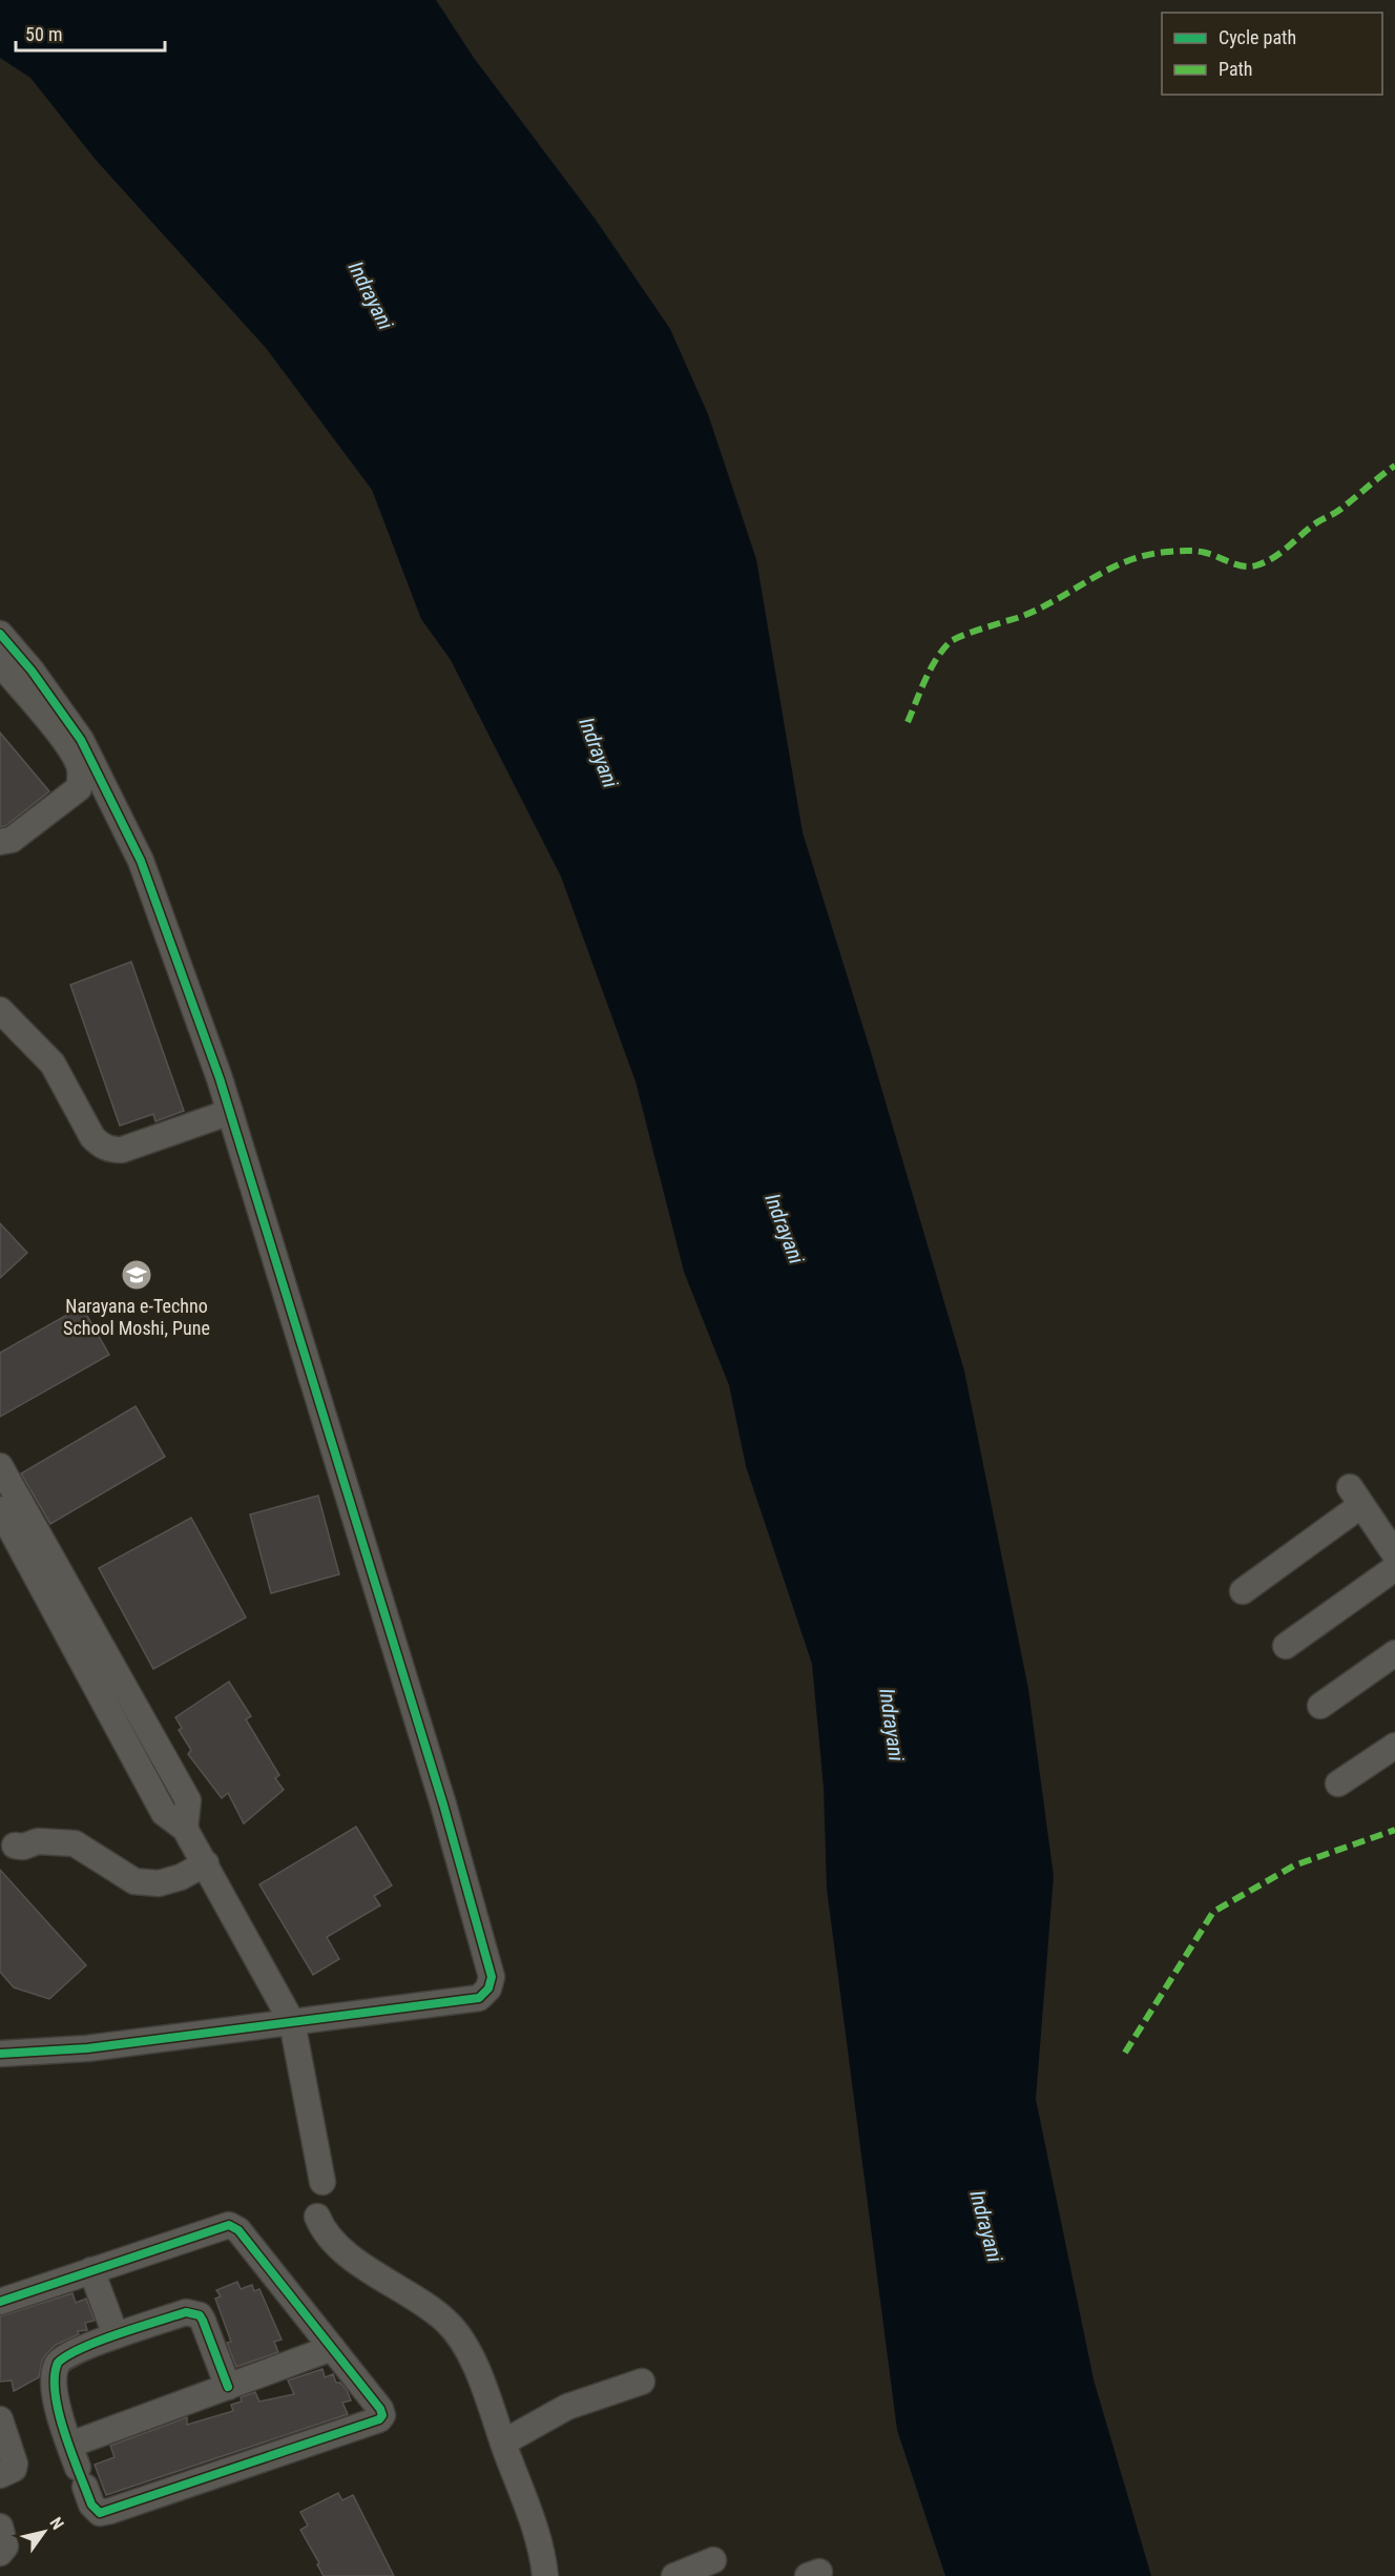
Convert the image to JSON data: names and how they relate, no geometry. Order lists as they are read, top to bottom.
{
  "water": ["Indrayani"],
  "places": {
    "school or university": ["Narayana e-Techno School Moshi, Pune"]
  },
  "legend": ["Cycle path", "Path"],
  "scale_bar": "50 m",
  "north": "top right"
}
